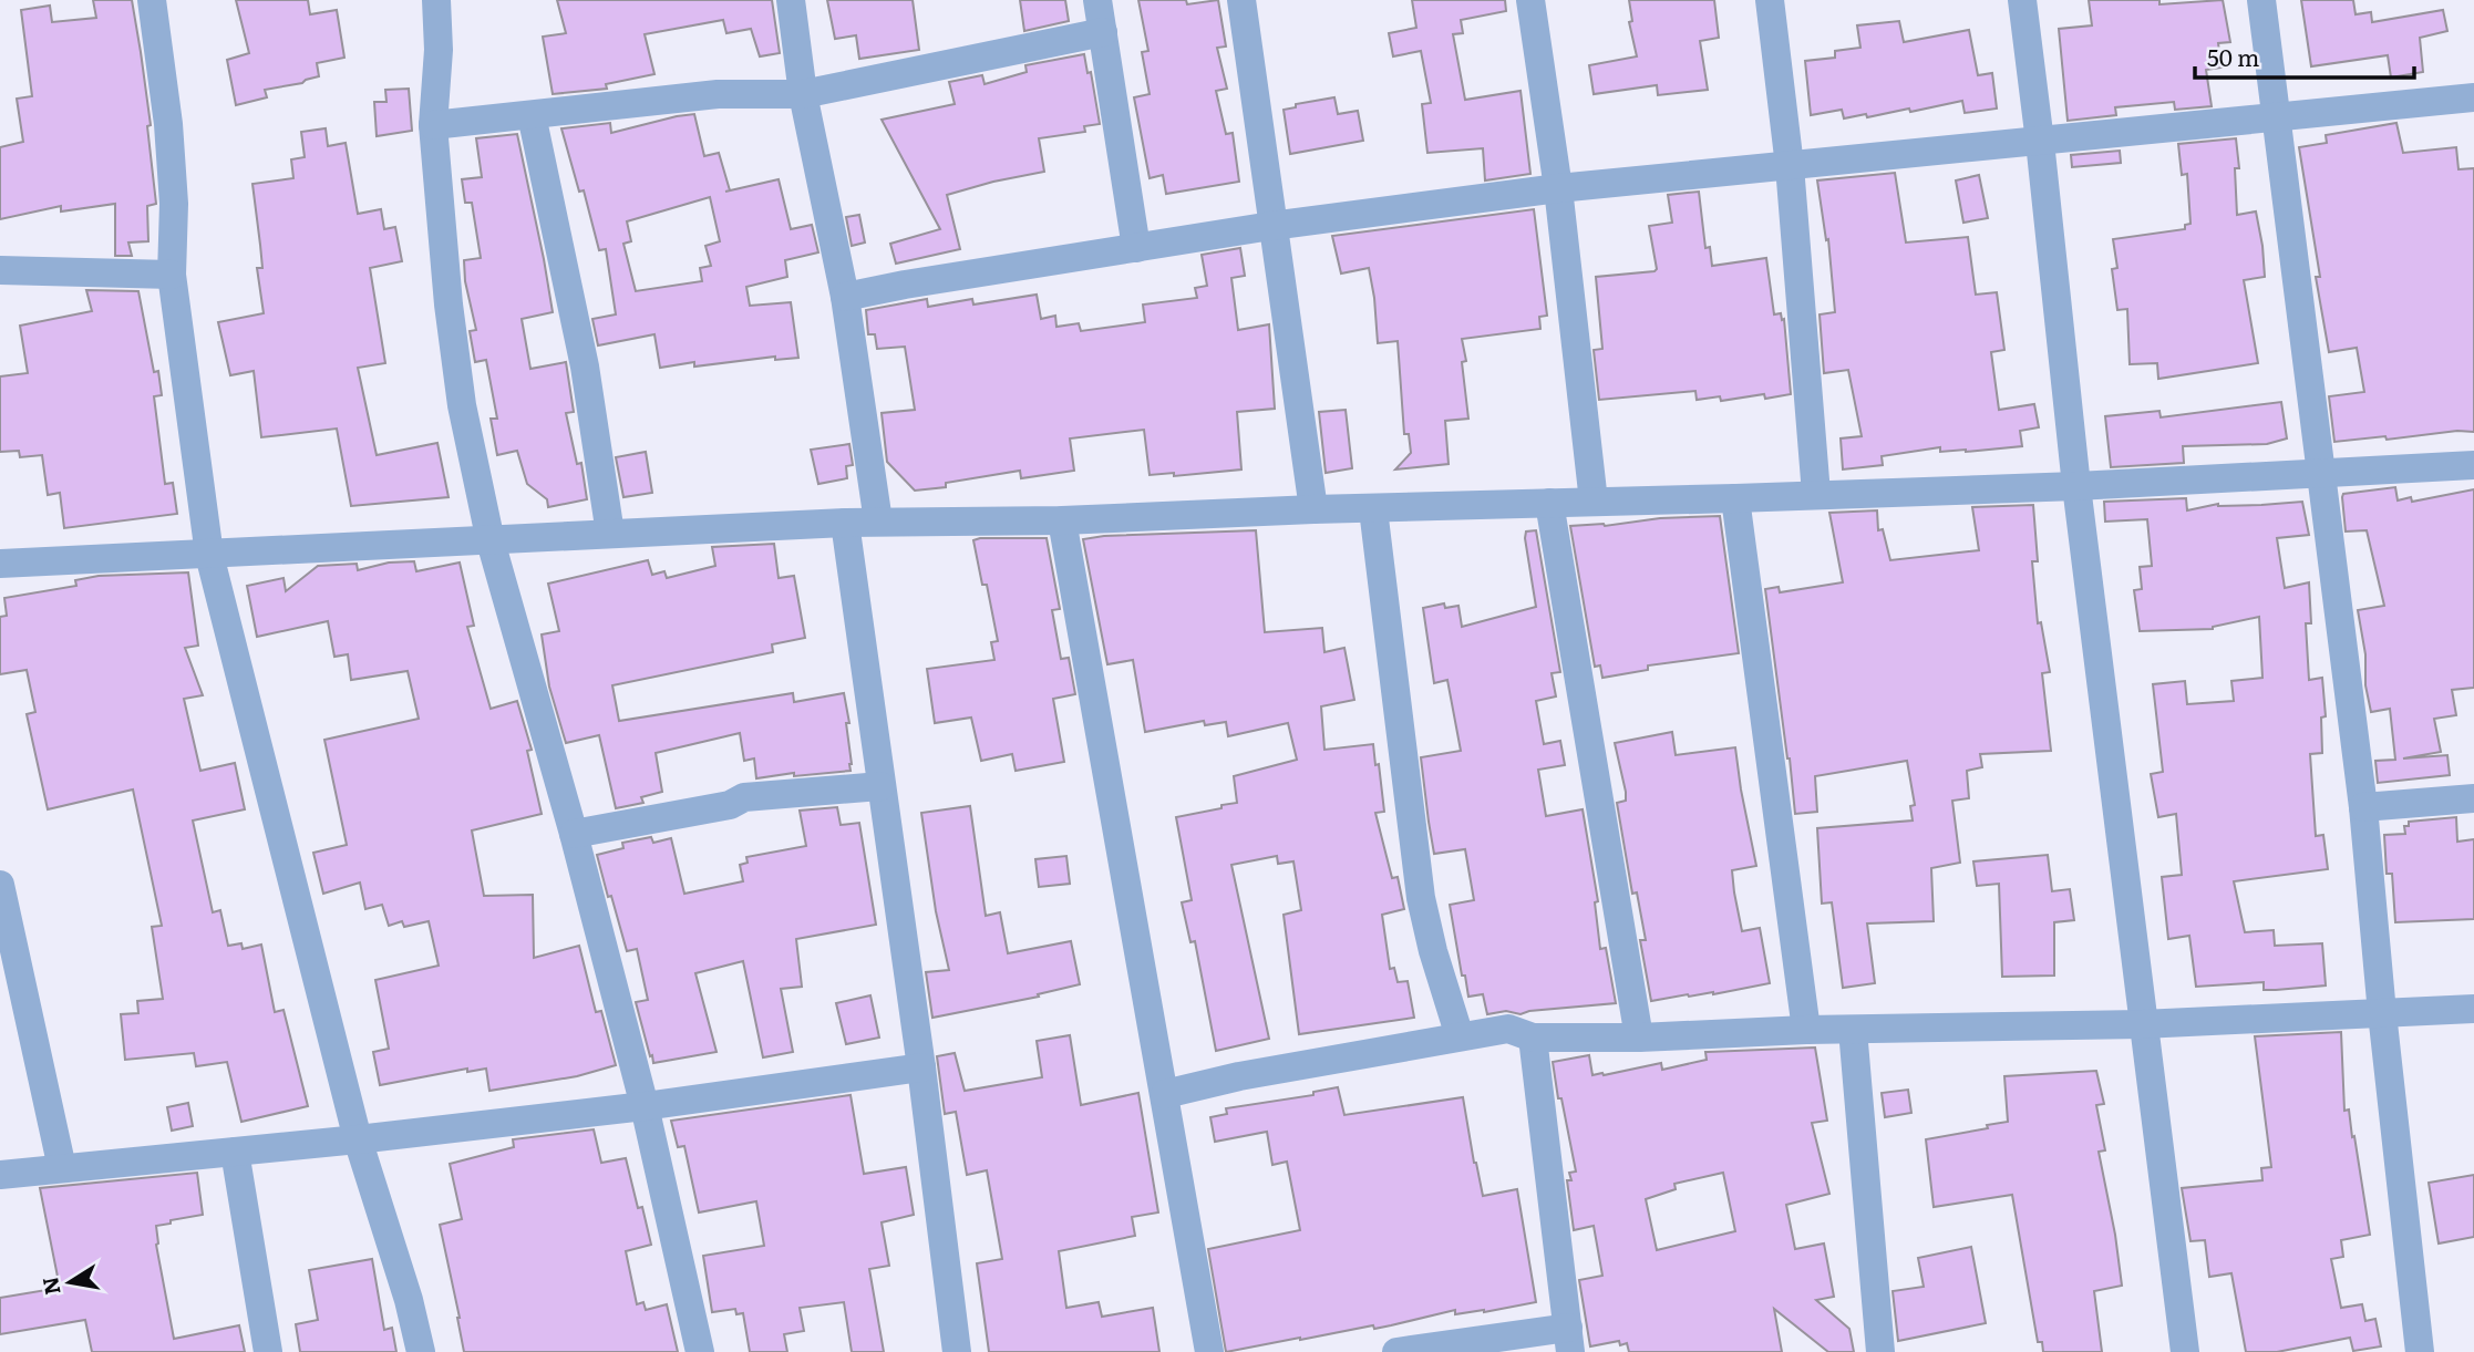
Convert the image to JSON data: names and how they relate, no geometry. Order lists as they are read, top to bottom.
{
  "scale_bar": "50 m",
  "north": "left"
}
